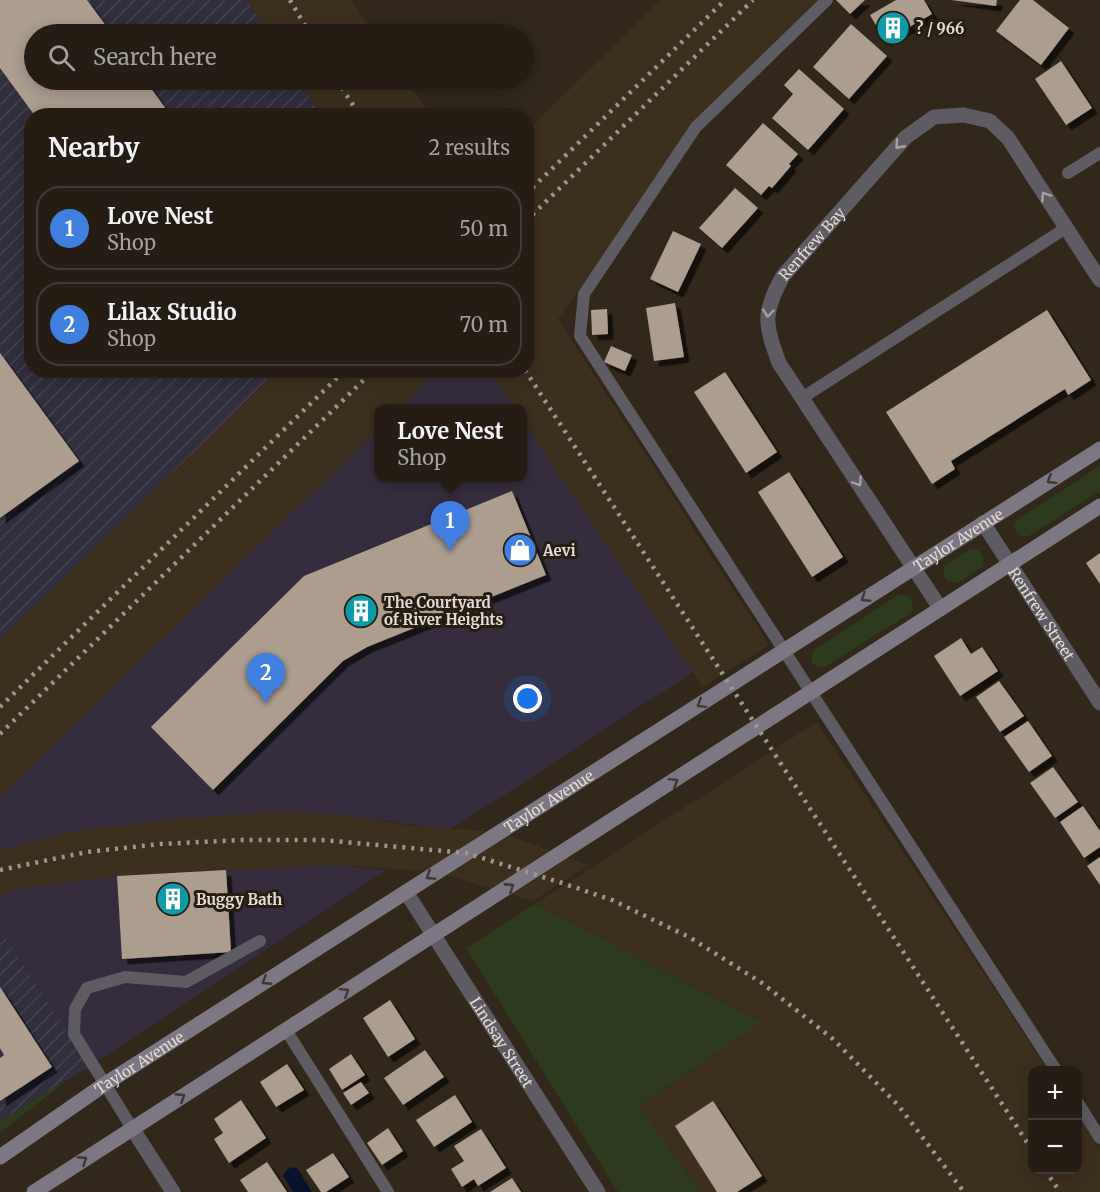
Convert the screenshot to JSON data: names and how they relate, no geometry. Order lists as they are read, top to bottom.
{
  "streets": {
    "main road": ["Taylor Avenue"],
    "street": ["Renfrew Bay", "Renfrew Street", "Lindsay Street"]
  },
  "crossings": [
    ["Renfrew Bay", "Taylor Avenue"],
    ["Taylor Avenue", "Renfrew Street"],
    ["Taylor Avenue", "Lindsay Street"]
  ],
  "places": {
    "building": ["? / 966", "The Courtyard of River Heights", "Buggy Bath"],
    "shop": ["Aevi"]
  },
  "page": {
    "search": "Search here",
    "heading": ["Nearby", "2 results"],
    "list": [
      {
        "mark": "1",
        "name": "Love Nest",
        "note": "Shop",
        "value": "50 m"
      },
      {
        "mark": "2",
        "name": "Lilax Studio",
        "note": "Shop",
        "value": "70 m"
      }
    ],
    "popup": ["Love Nest", "Shop"],
    "pins": ["1", "2"],
    "map_buttons": ["+", "−"]
  }
}
